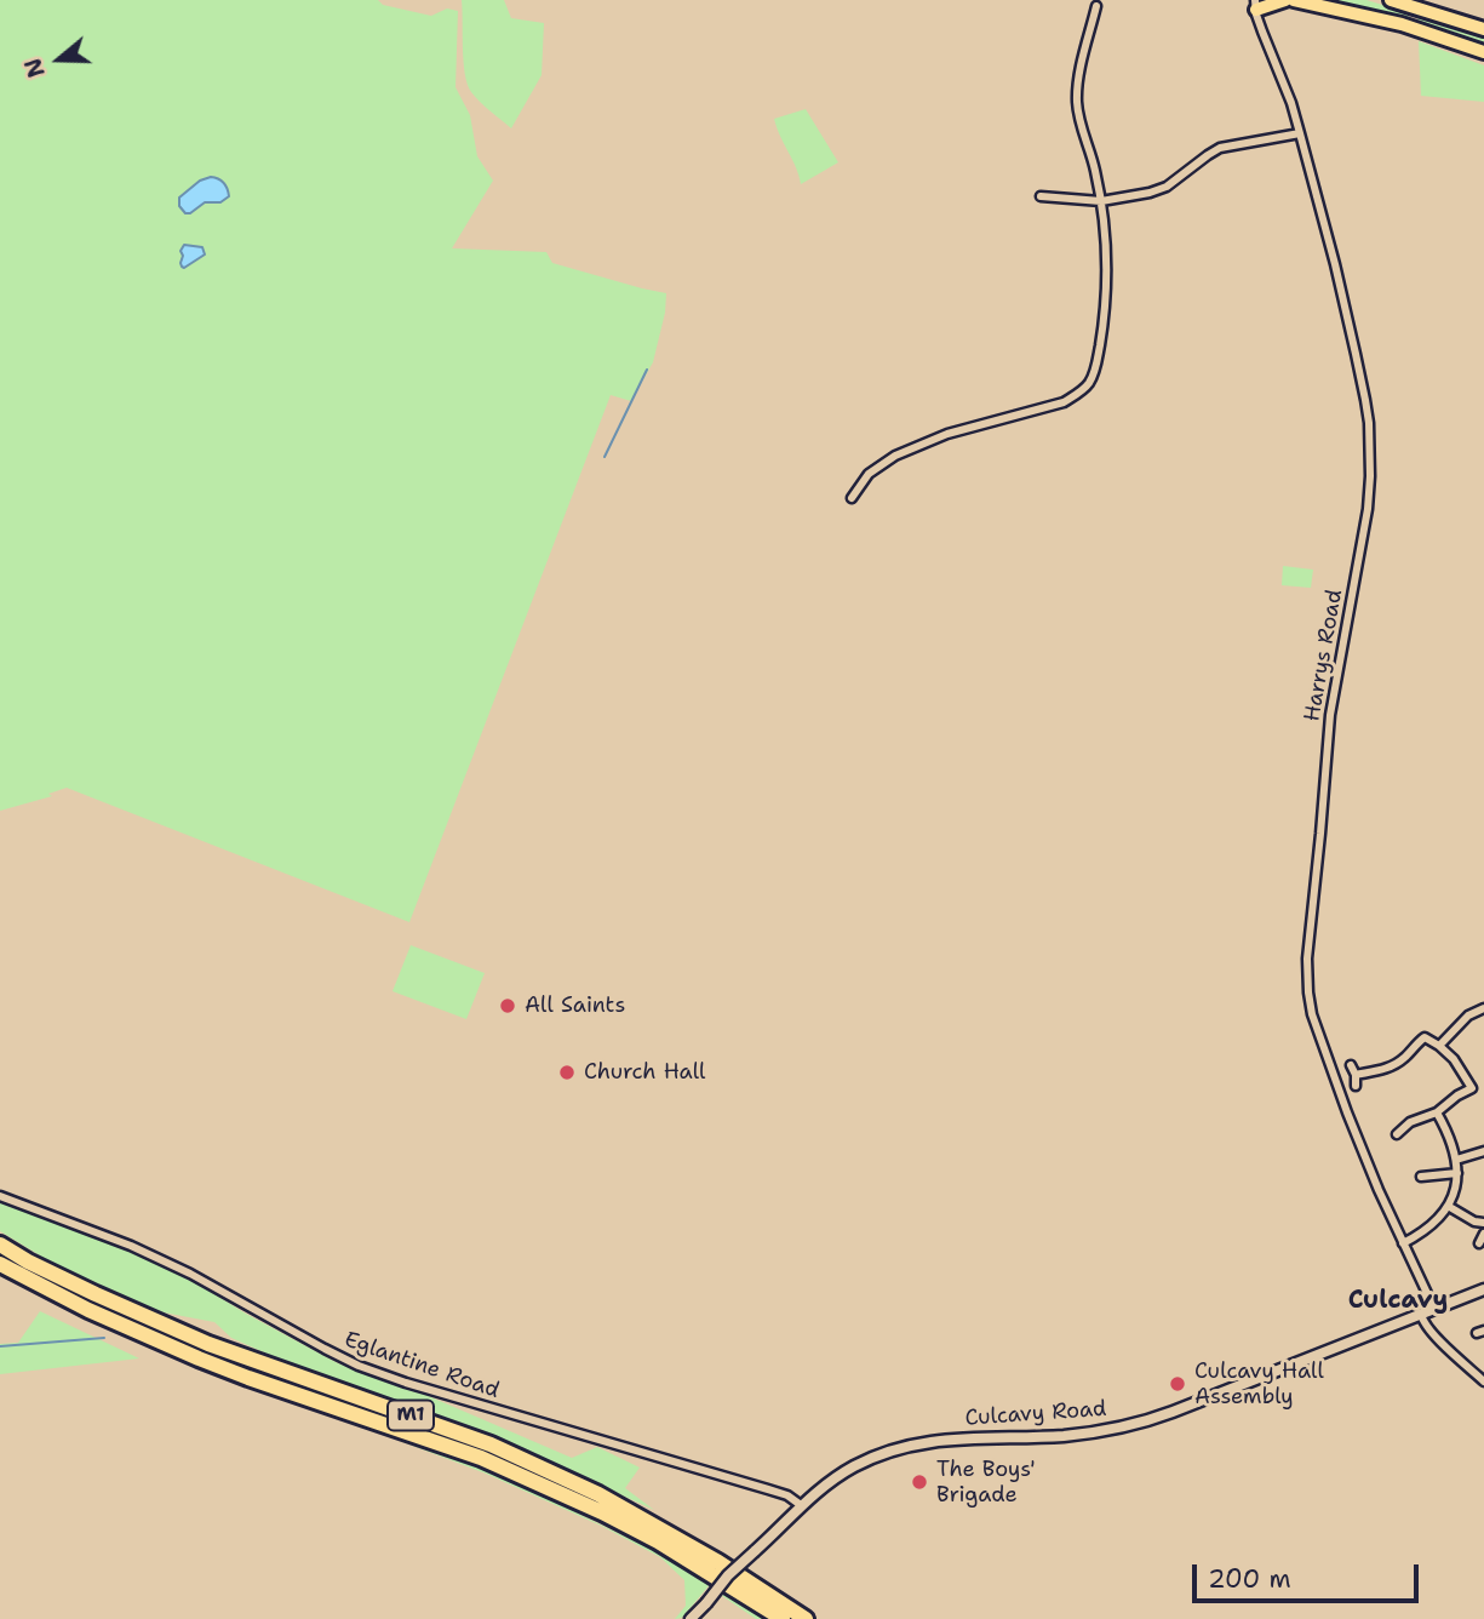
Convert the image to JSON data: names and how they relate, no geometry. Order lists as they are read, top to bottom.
{
  "streets": {
    "highway": ["M1"],
    "street": ["Harrys Road", "Eglantine Road", "Culcavy Road"]
  },
  "crossings": [
    ["Harrys Road", "Culcavy Road"],
    ["Eglantine Road", "Culcavy Road"]
  ],
  "districts": ["Culcavy"],
  "places": [
    "All Saints",
    "Church Hall",
    "Culcavy Hall Assembly",
    "The Boys' Brigade"
  ],
  "scale_bar": "200 m",
  "north": "left"
}
